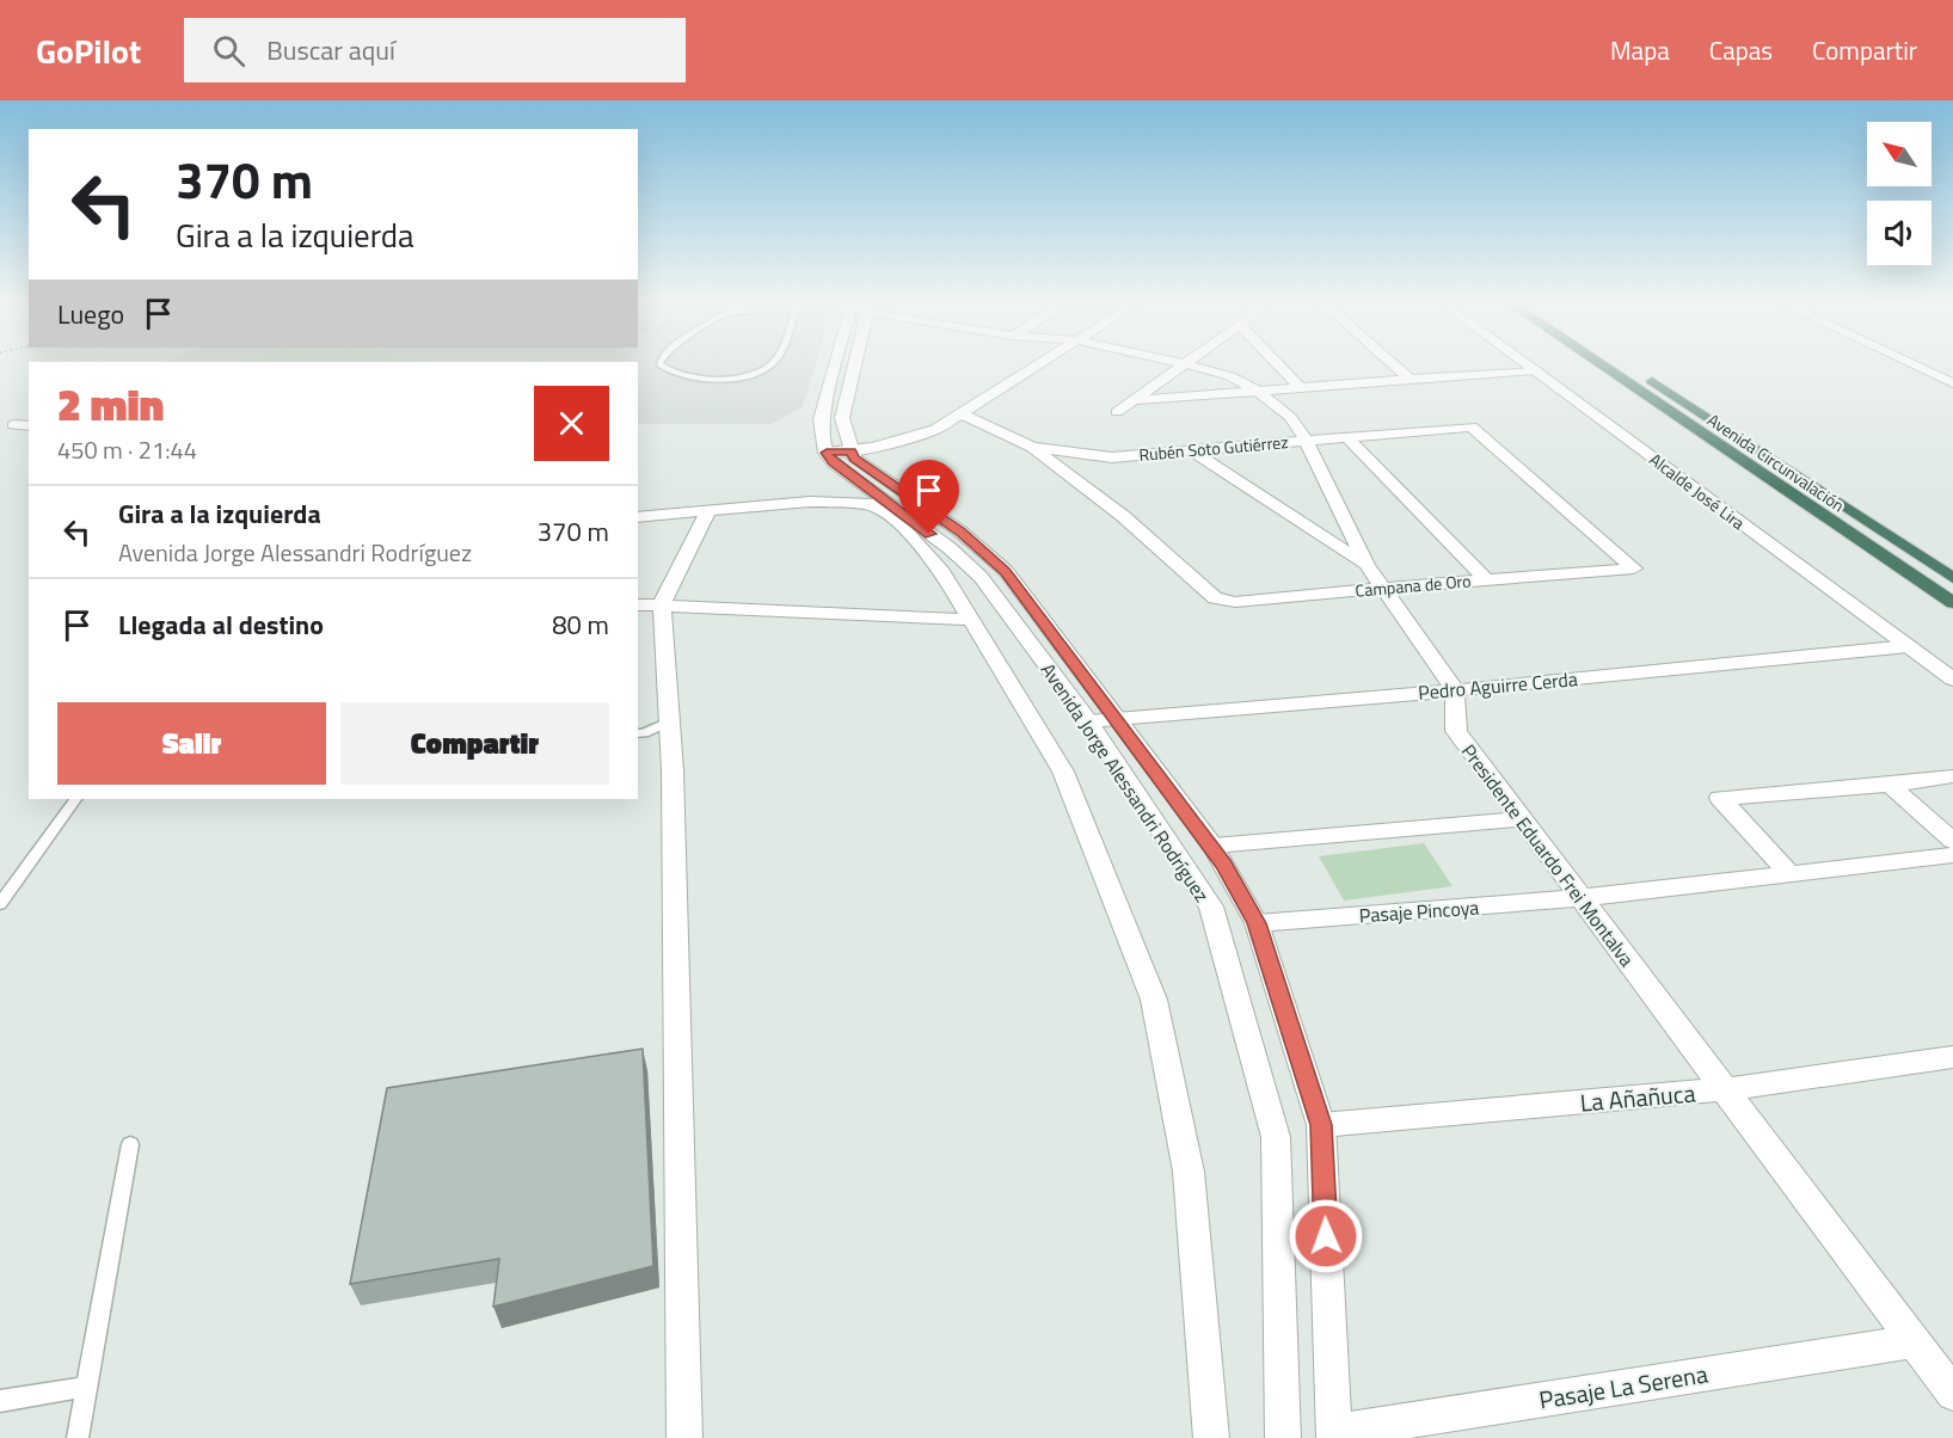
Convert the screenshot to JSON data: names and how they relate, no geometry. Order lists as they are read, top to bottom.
{
  "streets": {
    "highway": ["Avenida Circunvalación"],
    "street": [
      "Rubén Soto Gutiérrez",
      "Alcalde José Lira",
      "Campana de Oro",
      "Pedro Aguirre Cerda",
      "Avenida Jorge Alessandri Rodríguez",
      "Presidente Eduardo Frei Montalva",
      "Pasaje Pincoya",
      "La Añañuca",
      "Pasaje La Serena"
    ]
  },
  "crossings": [
    ["Rubén Soto Gutiérrez", "Campana de Oro"],
    ["Alcalde José Lira", "Pedro Aguirre Cerda"],
    ["Pedro Aguirre Cerda", "Avenida Jorge Alessandri Rodríguez"],
    ["Pedro Aguirre Cerda", "Presidente Eduardo Frei Montalva"],
    ["Avenida Jorge Alessandri Rodríguez", "Pasaje Pincoya"],
    ["Avenida Jorge Alessandri Rodríguez", "La Añañuca"],
    ["Avenida Jorge Alessandri Rodríguez", "Pasaje La Serena"],
    ["Presidente Eduardo Frei Montalva", "Pasaje Pincoya"],
    ["Presidente Eduardo Frei Montalva", "La Añañuca"],
    ["Presidente Eduardo Frei Montalva", "Pasaje La Serena"]
  ],
  "north": "top left",
  "page": {
    "header": "GoPilot",
    "search": "Buscar aquí",
    "nav": ["Mapa", "Capas", "Compartir"],
    "turn": ["370 m", "Gira a la izquierda"],
    "then": "Luego",
    "heading": ["2 min", "450 m · 21:44"],
    "list": [
      {
        "name": "Gira a la izquierda",
        "note": "Avenida Jorge Alessandri Rodríguez",
        "value": "370 m"
      },
      {
        "name": "Llegada al destino",
        "value": "80 m"
      }
    ],
    "buttons": ["Salir", "Compartir"]
  }
}
